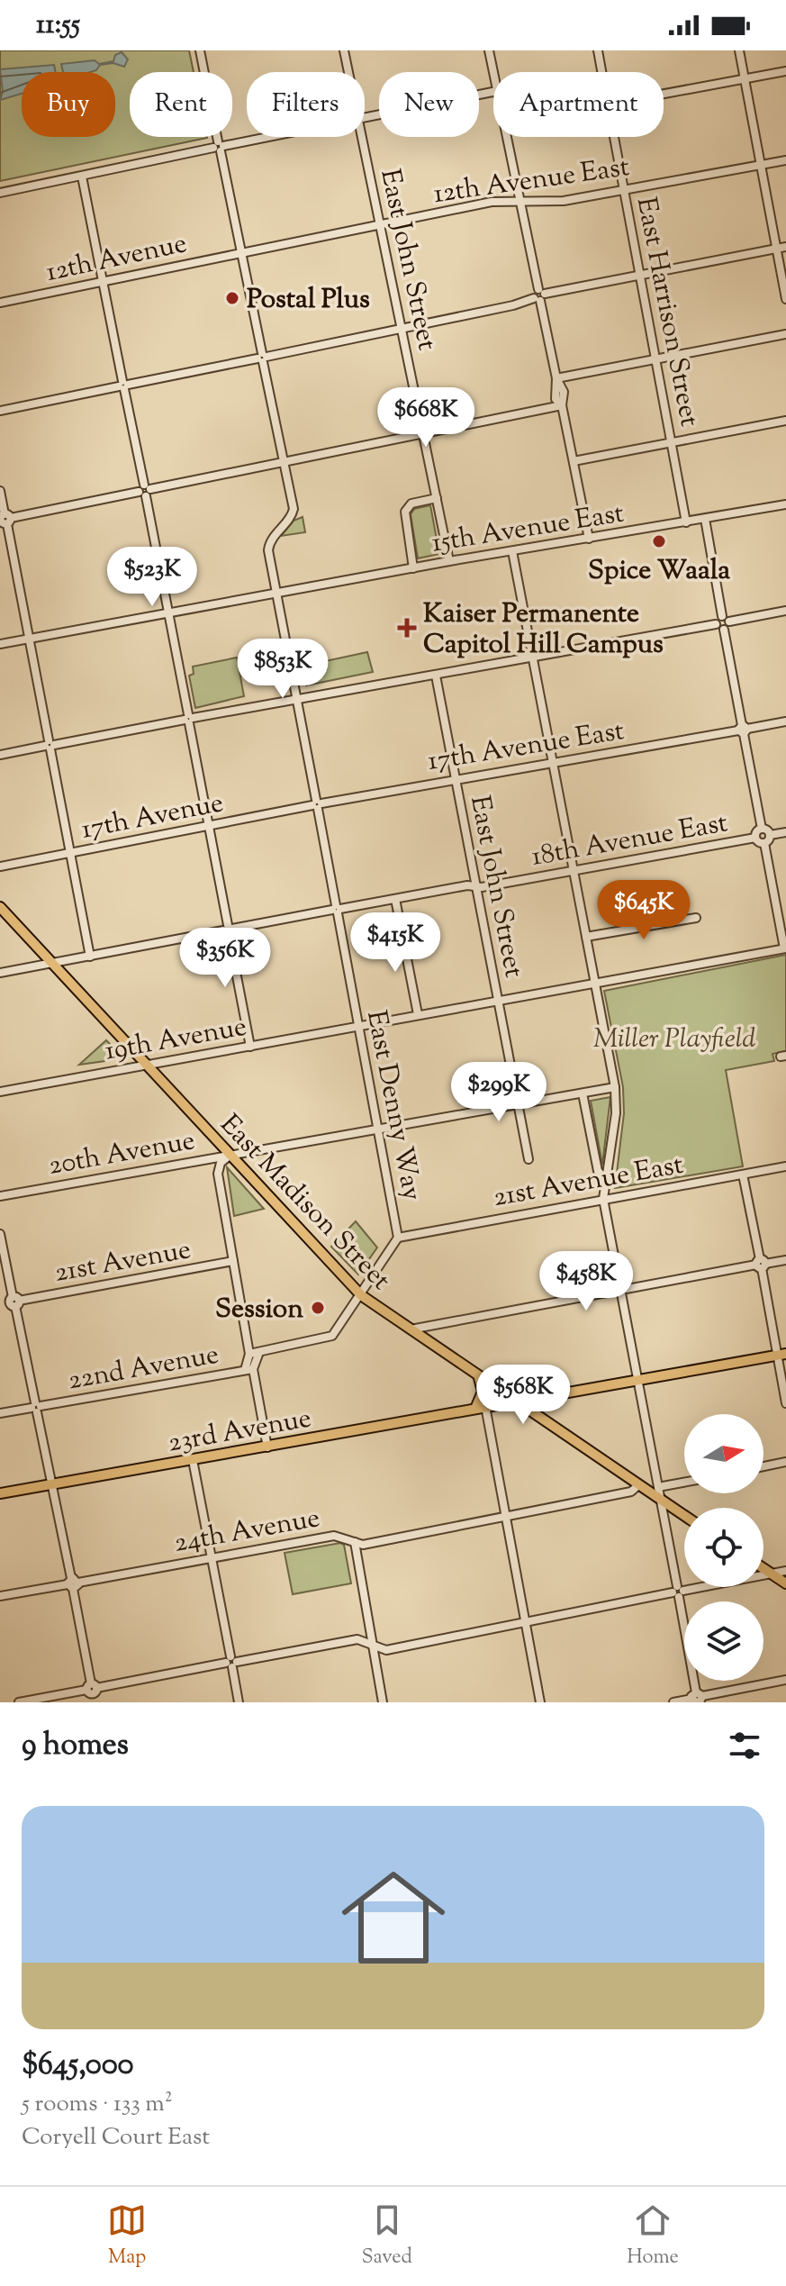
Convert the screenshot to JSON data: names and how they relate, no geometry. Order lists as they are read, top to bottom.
{
  "streets": {
    "main road": ["East Madison Street", "23rd Avenue"],
    "street": [
      "12th Avenue East",
      "12th Avenue",
      "East John Street",
      "East Harrison Street",
      "15th Avenue East",
      "17th Avenue East",
      "17th Avenue",
      "18th Avenue East",
      "19th Avenue",
      "East Denny Way",
      "20th Avenue",
      "21st Avenue East",
      "21st Avenue",
      "22nd Avenue",
      "24th Avenue"
    ]
  },
  "crossings": [
    ["12th Avenue East", "12th Avenue"],
    ["12th Avenue East", "East John Street"],
    ["12th Avenue East", "East Harrison Street"],
    ["12th Avenue East", "East Denny Way"],
    ["12th Avenue", "East Denny Way"],
    ["East John Street", "15th Avenue East"],
    ["East John Street", "17th Avenue East"],
    ["East John Street", "18th Avenue East"],
    ["East John Street", "19th Avenue"],
    ["East John Street", "20th Avenue"],
    ["East Harrison Street", "15th Avenue East"],
    ["15th Avenue East", "East Denny Way"],
    ["17th Avenue East", "17th Avenue"],
    ["17th Avenue East", "East Denny Way"],
    ["17th Avenue", "East Denny Way"],
    ["18th Avenue East", "East Denny Way"],
    ["18th Avenue East", "East Madison Street"],
    ["19th Avenue", "East Denny Way"],
    ["19th Avenue", "East Madison Street"],
    ["East Denny Way", "20th Avenue"],
    ["East Denny Way", "21st Avenue East"],
    ["East Denny Way", "East Madison Street"],
    ["East Denny Way", "22nd Avenue"],
    ["20th Avenue", "East Madison Street"],
    ["East Madison Street", "22nd Avenue"],
    ["East Madison Street", "23rd Avenue"],
    ["East Madison Street", "24th Avenue"]
  ],
  "parks": ["Miller Playfield"],
  "places": {
    "other": ["Postal Plus", "Spice Waala", "Session"],
    "health": ["Kaiser Permanente Capitol Hill Campus"]
  },
  "north": "right",
  "page": {
    "status": "11:55",
    "chip": [
      "Buy",
      "Rent",
      "Filters",
      "New",
      "Apartment"
    ],
    "price": [
      "$668K",
      "$523K",
      "$853K",
      "$645K",
      "$415K",
      "$356K",
      "$299K",
      "$458K",
      "$568K"
    ],
    "heading": "9 homes",
    "list": [
      {
        "name": "$645,000",
        "note": "5 rooms · 133 m² · Coryell Court East"
      }
    ],
    "tabs": ["Map", "Saved", "Home"]
  }
}
